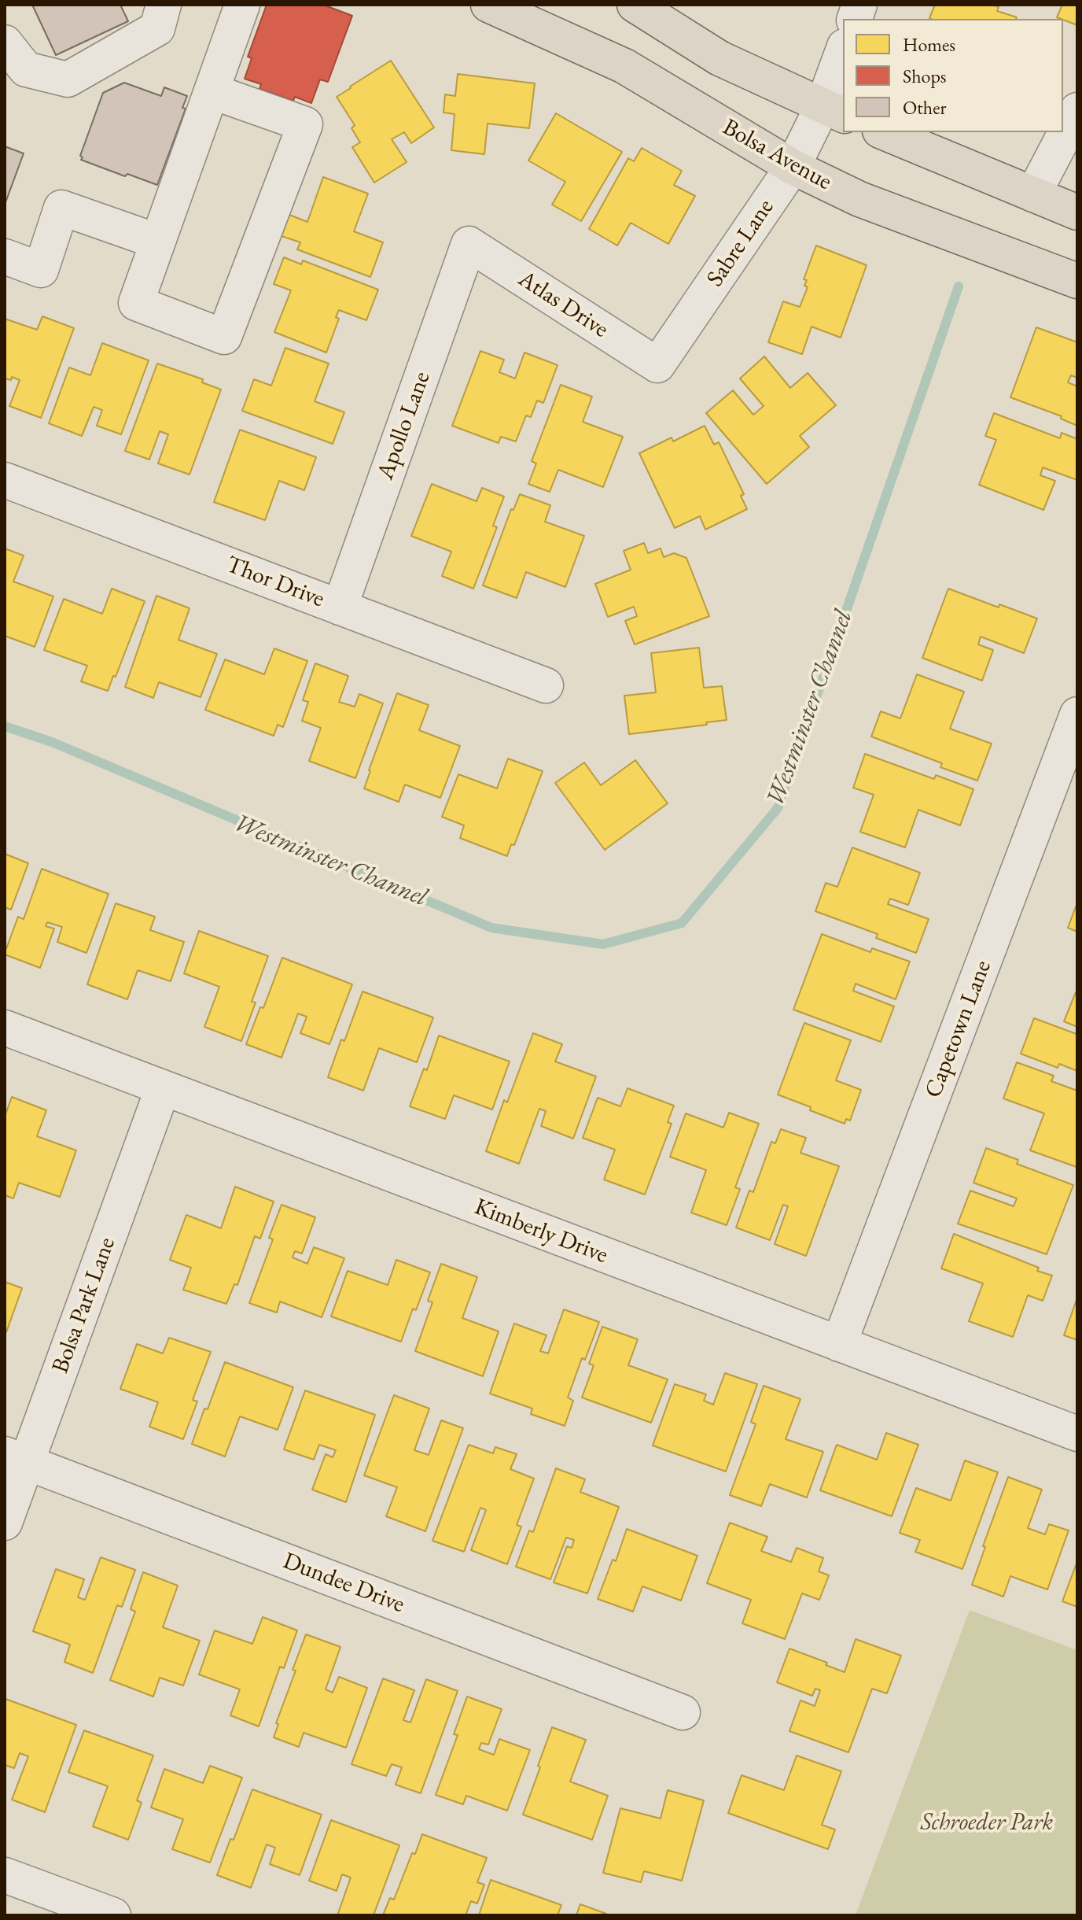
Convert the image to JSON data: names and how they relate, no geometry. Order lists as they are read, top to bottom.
{
  "streets": {
    "main road": ["Bolsa Avenue"],
    "street": [
      "Sabre Lane",
      "Atlas Drive",
      "Apollo Lane",
      "Thor Drive",
      "Capetown Lane",
      "Kimberly Drive",
      "Bolsa Park Lane",
      "Dundee Drive"
    ]
  },
  "crossings": [
    ["Bolsa Avenue", "Sabre Lane"],
    ["Sabre Lane", "Atlas Drive"],
    ["Atlas Drive", "Apollo Lane"],
    ["Apollo Lane", "Thor Drive"],
    ["Capetown Lane", "Kimberly Drive"],
    ["Kimberly Drive", "Bolsa Park Lane"],
    ["Bolsa Park Lane", "Dundee Drive"]
  ],
  "water": ["Westminster Channel"],
  "parks": ["Schroeder Park"],
  "legend": ["Homes", "Shops", "Other"]
}
